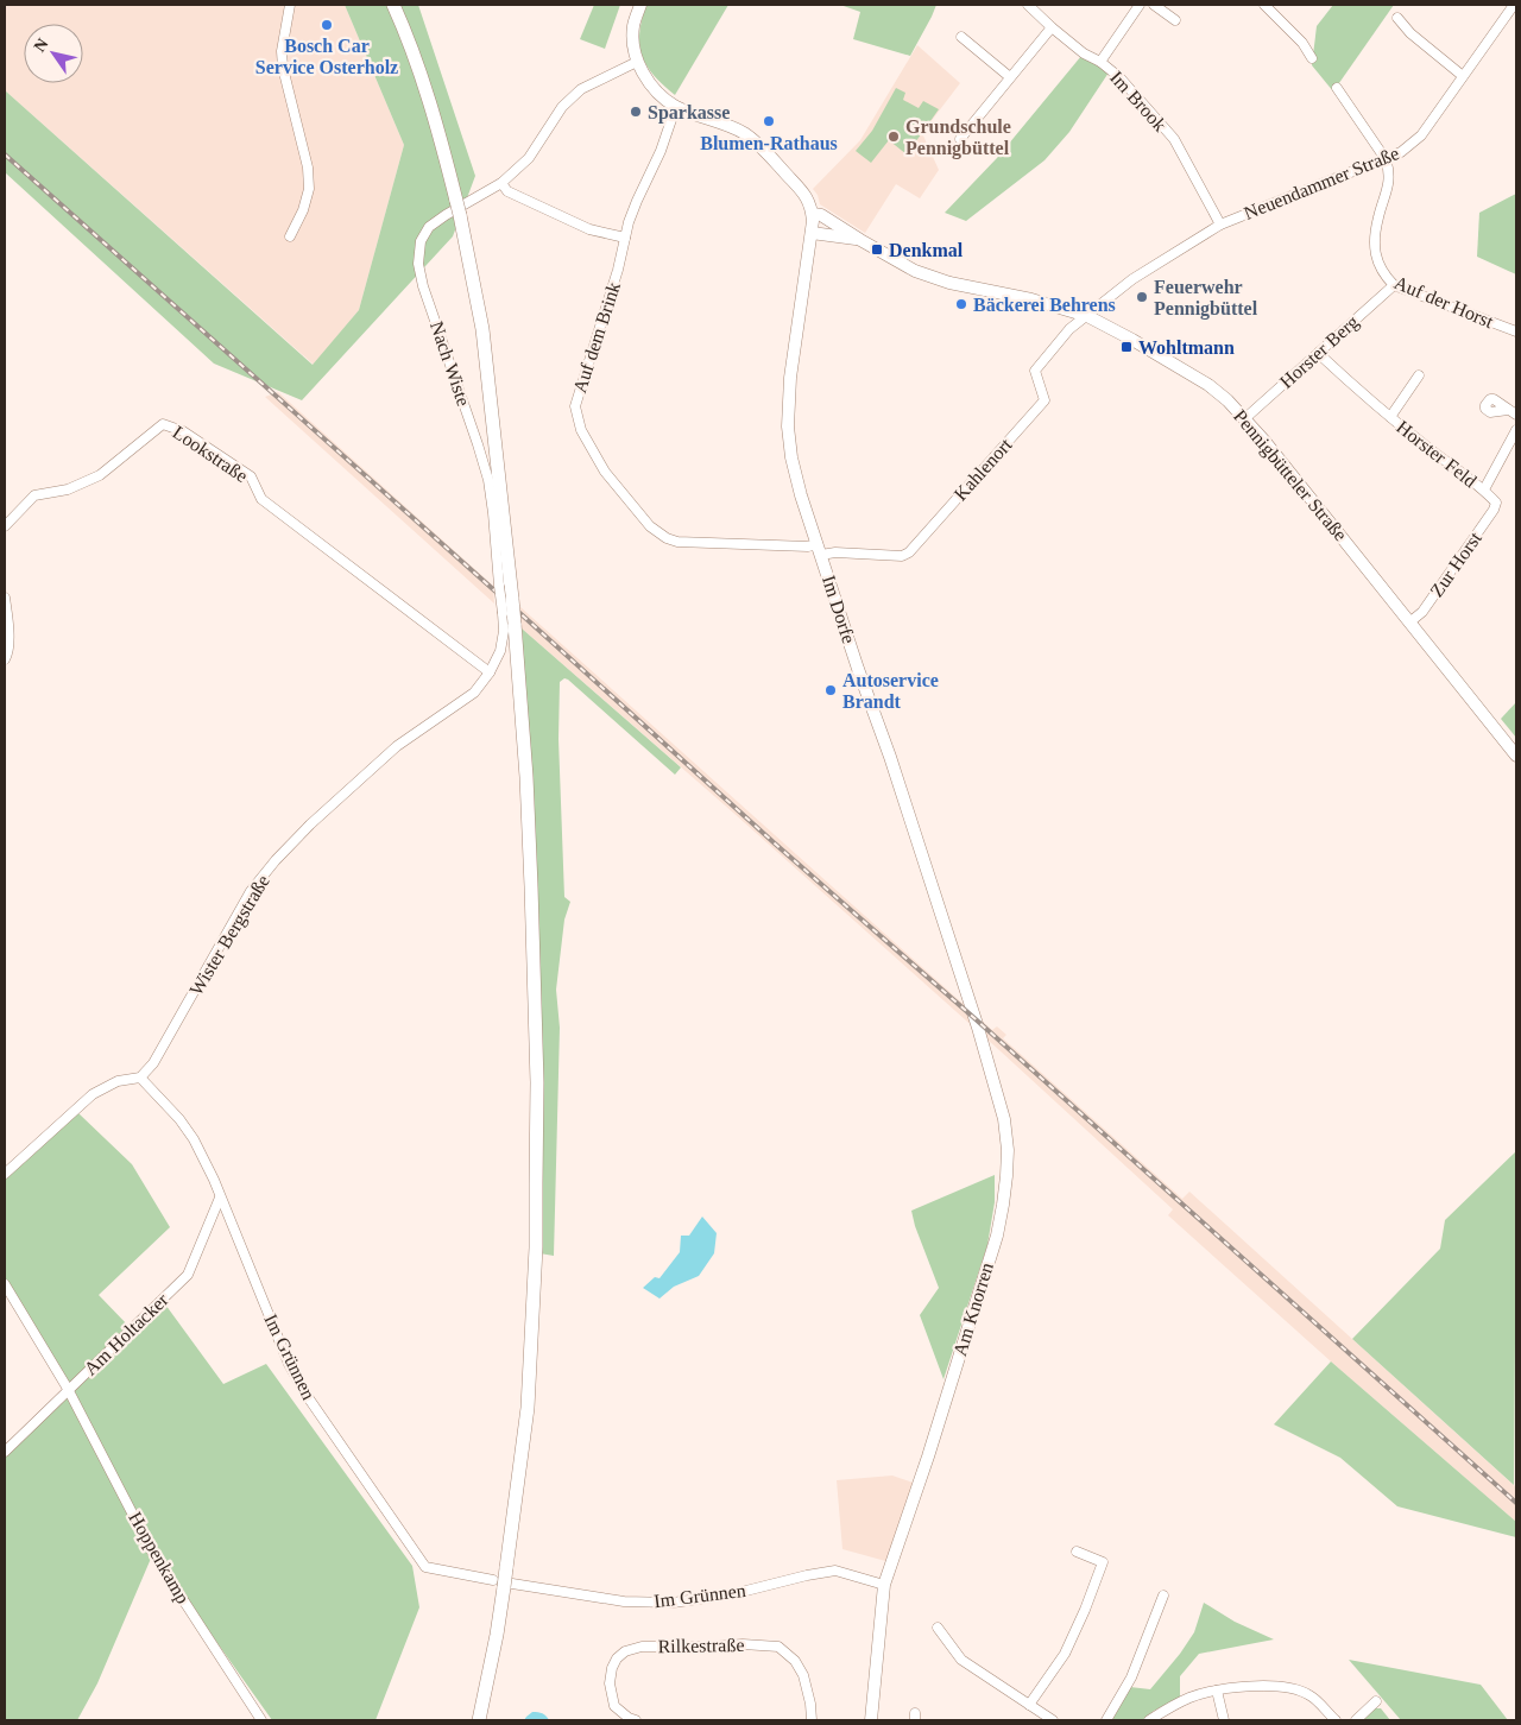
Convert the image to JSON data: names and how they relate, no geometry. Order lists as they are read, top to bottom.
{
  "streets": {
    "street": [
      "Im Brook",
      "Neuendammer Straße",
      "Auf der Horst",
      "Auf dem Brink",
      "Horster Berg",
      "Nach Wiste",
      "Lookstraße",
      "Horster Feld",
      "Kahlenort",
      "Pennigbütteler Straße",
      "Zur Horst",
      "Im Dorfe",
      "Wister Bergstraße",
      "Am Knorren",
      "Am Holtacker",
      "Im Grünnen",
      "Hoppenkamp",
      "Rilkestraße"
    ]
  },
  "crossings": [
    ["Im Brook", "Neuendammer Straße"],
    ["Neuendammer Straße", "Auf der Horst"],
    ["Neuendammer Straße", "Kahlenort"],
    ["Neuendammer Straße", "Pennigbütteler Straße"],
    ["Auf der Horst", "Horster Berg"],
    ["Auf dem Brink", "Kahlenort"],
    ["Auf dem Brink", "Im Dorfe"],
    ["Horster Berg", "Horster Feld"],
    ["Horster Berg", "Pennigbütteler Straße"],
    ["Nach Wiste", "Wister Bergstraße"],
    ["Lookstraße", "Wister Bergstraße"],
    ["Horster Feld", "Zur Horst"],
    ["Kahlenort", "Pennigbütteler Straße"],
    ["Kahlenort", "Im Dorfe"],
    ["Pennigbütteler Straße", "Zur Horst"],
    ["Pennigbütteler Straße", "Im Dorfe"],
    ["Im Dorfe", "Am Knorren"],
    ["Wister Bergstraße", "Im Grünnen"],
    ["Am Knorren", "Im Grünnen"],
    ["Am Holtacker", "Im Grünnen"],
    ["Am Holtacker", "Hoppenkamp"]
  ],
  "places": {
    "other": [
      "Bosch Car Service Osterholz",
      "Sparkasse",
      "Blumen-Rathaus",
      "Grundschule Pennigbüttel",
      "Feuerwehr Pennigbüttel",
      "Bäckerei Behrens",
      "Autoservice Brandt"
    ],
    "transit": ["Denkmal", "Wohltmann"]
  },
  "north": "top left"
}
